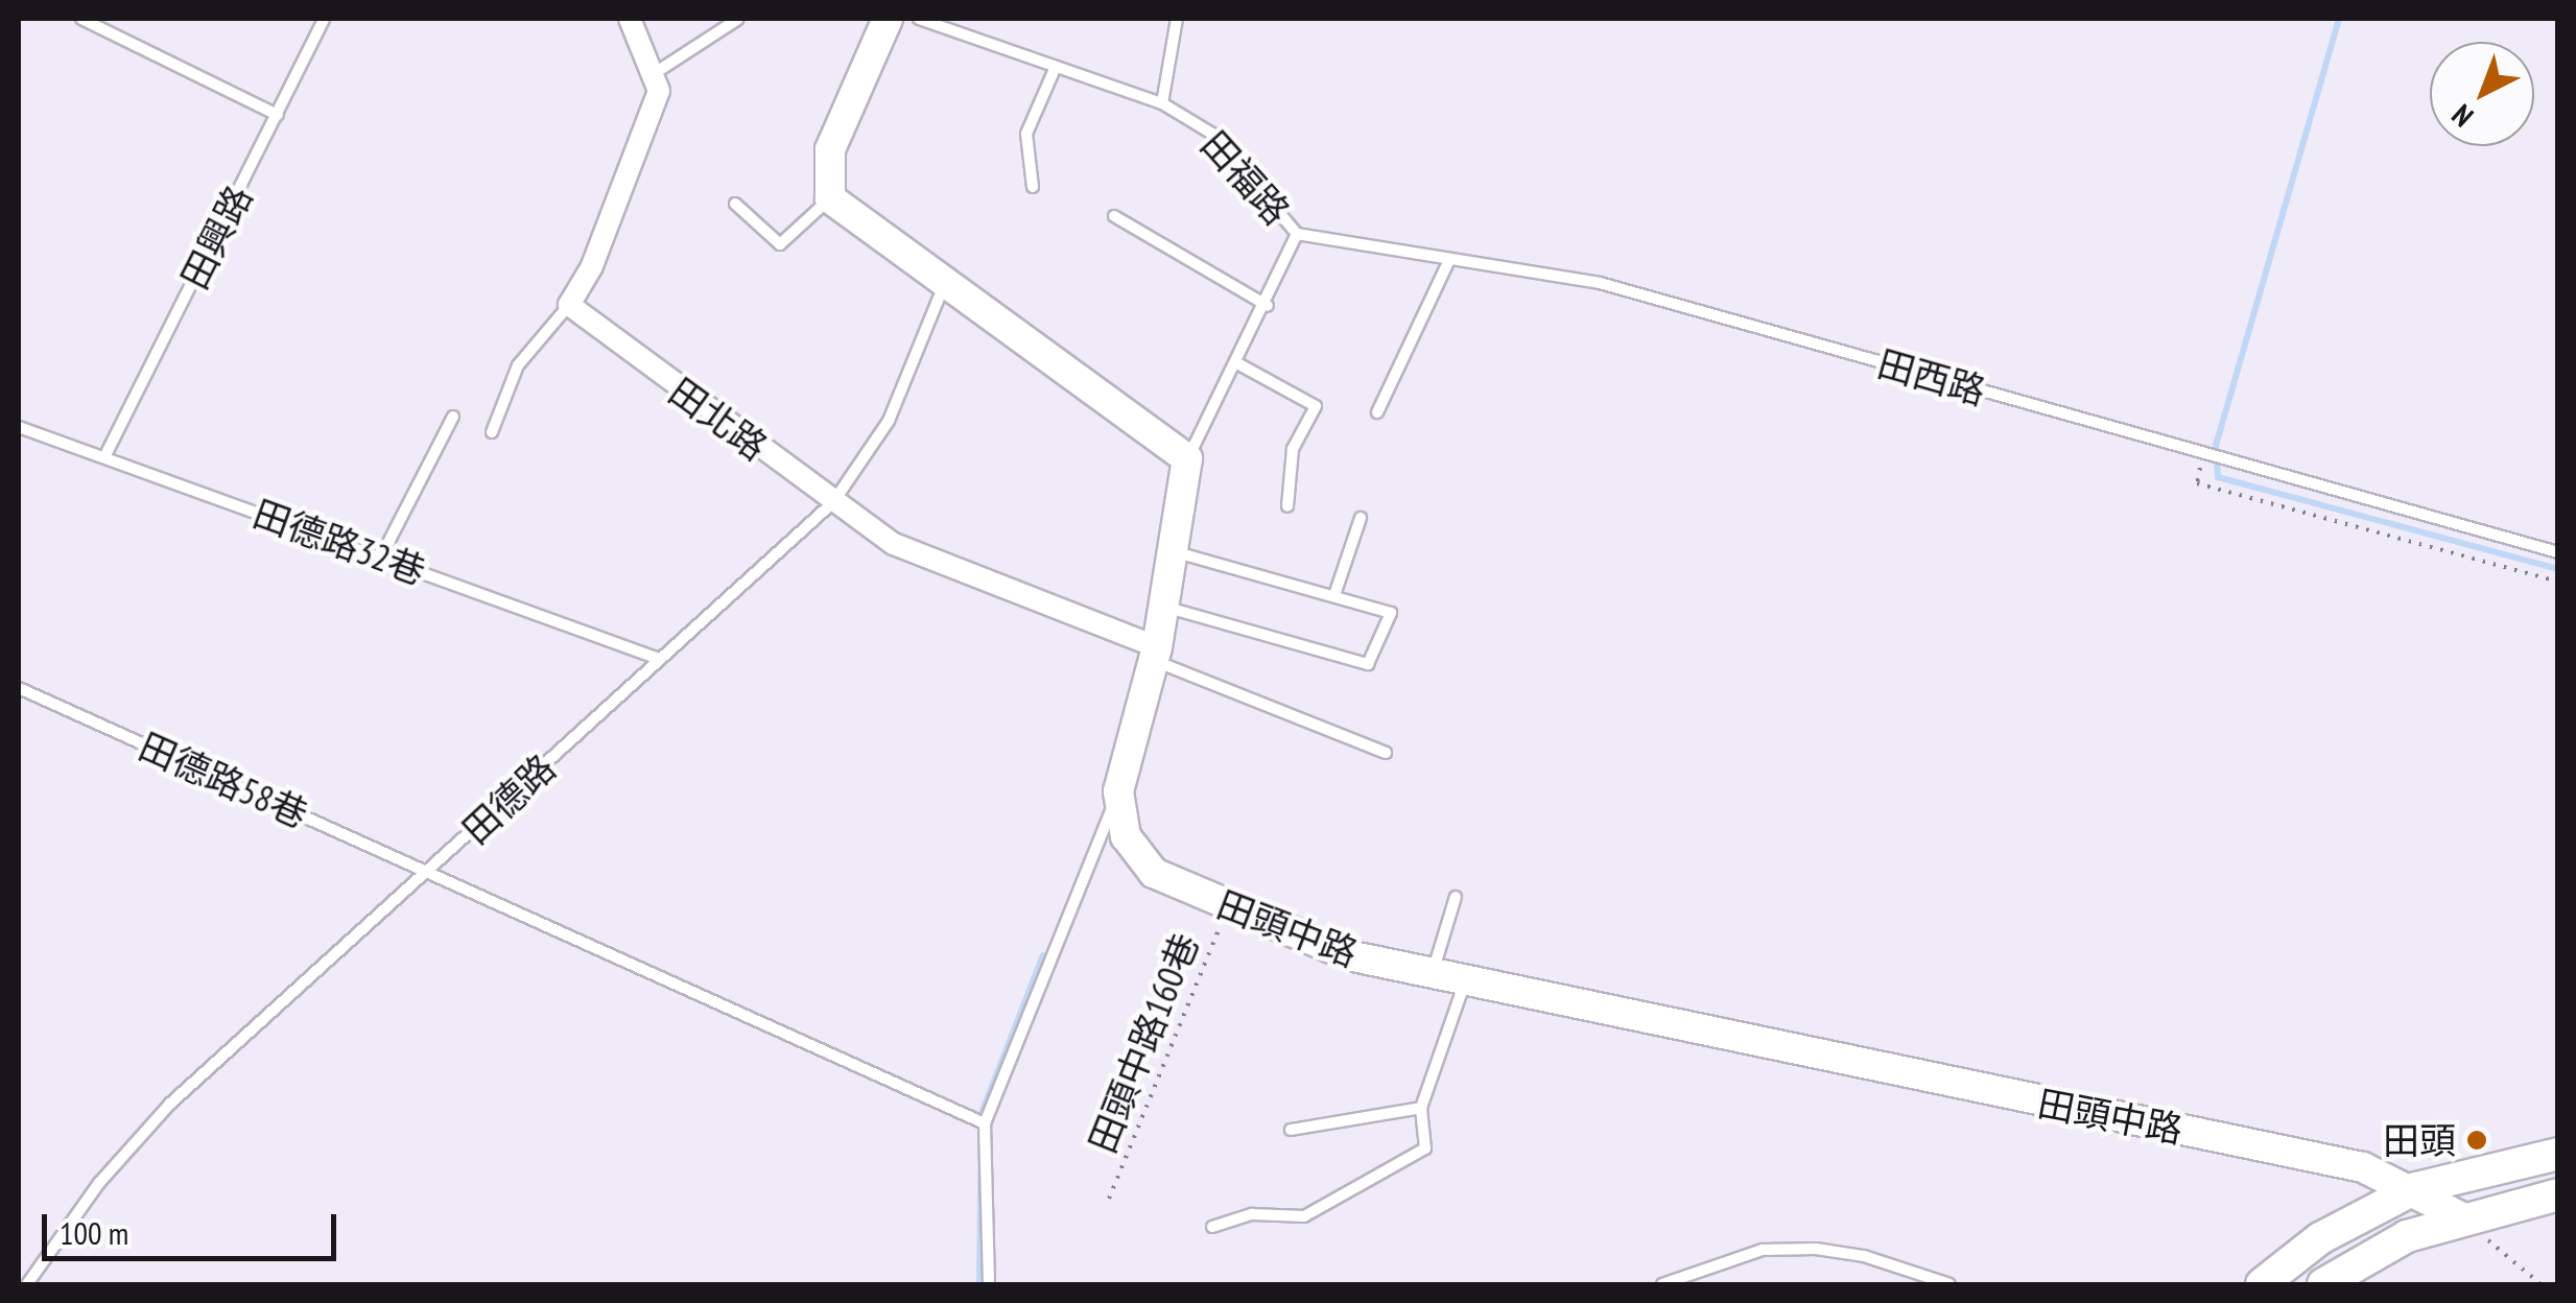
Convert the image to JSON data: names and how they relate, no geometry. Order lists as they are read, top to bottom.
{
  "streets": {
    "street": ["田北路", "田頭中路"],
    "lane": [
      "田福路",
      "田興路",
      "田西路",
      "田德路32巷",
      "田德路58巷",
      "田德路"
    ],
    "path": ["田頭中路160巷"]
  },
  "crossings": [
    ["田福路", "田西路"],
    ["田福路", "田頭中路"],
    ["田興路", "田德路32巷"],
    ["田北路", "田德路"],
    ["田北路", "田頭中路"],
    ["田德路32巷", "田德路"],
    ["田德路58巷", "田德路"],
    ["田頭中路", "田頭中路160巷"]
  ],
  "places": ["田頭"],
  "scale_bar": "100 m",
  "north": "bottom left"
}
